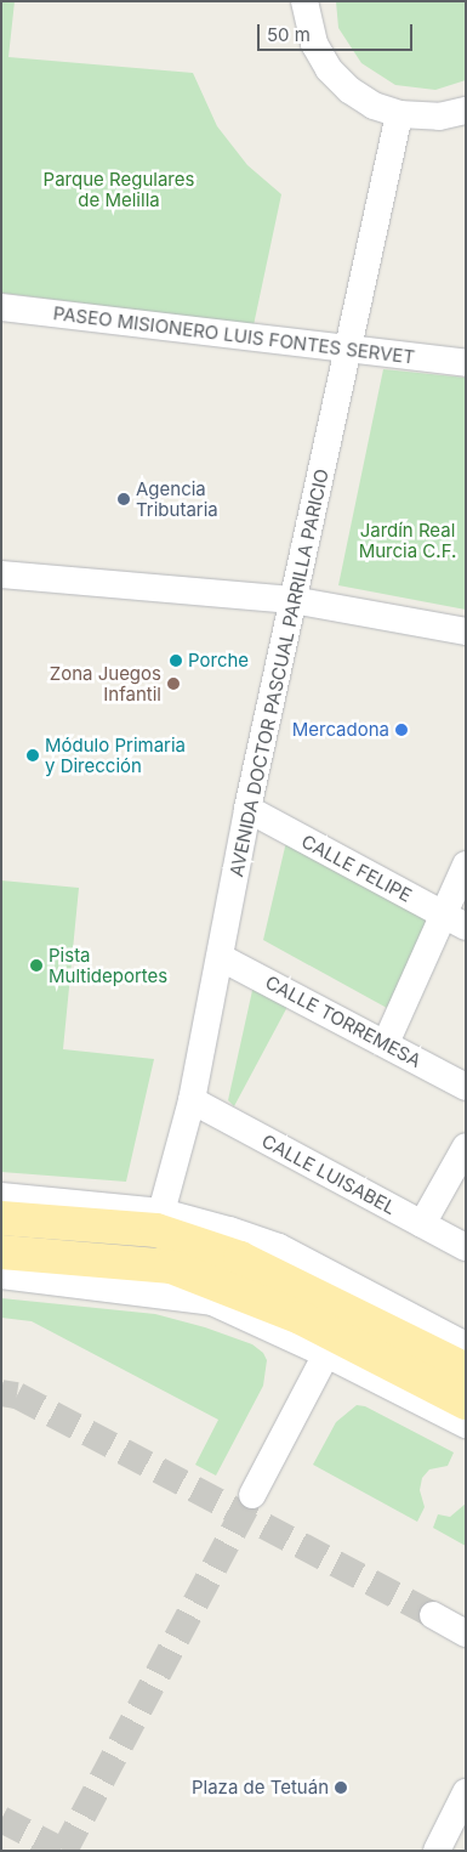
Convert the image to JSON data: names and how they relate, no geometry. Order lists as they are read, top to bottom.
{
  "streets": {
    "street": [
      "PASEO MISIONERO LUIS FONTES SERVET",
      "AVENIDA DOCTOR PASCUAL PARRILLA PARICIO",
      "CALLE FELIPE",
      "CALLE TORREMESA",
      "CALLE LUISABEL"
    ]
  },
  "crossings": [
    ["PASEO MISIONERO LUIS FONTES SERVET", "AVENIDA DOCTOR PASCUAL PARRILLA PARICIO"],
    ["AVENIDA DOCTOR PASCUAL PARRILLA PARICIO", "CALLE FELIPE"],
    ["AVENIDA DOCTOR PASCUAL PARRILLA PARICIO", "CALLE TORREMESA"],
    ["AVENIDA DOCTOR PASCUAL PARRILLA PARICIO", "CALLE LUISABEL"]
  ],
  "parks": ["Parque Regulares de Melilla", "Jardín Real Murcia C.F."],
  "places": [
    "Agencia Tributaria",
    "Porche",
    "Zona Juegos Infantil",
    "Mercadona",
    "Módulo Primaria y Dirección",
    "Pista Multideportes",
    "Plaza de Tetuán"
  ],
  "scale_bar": "50 m"
}
